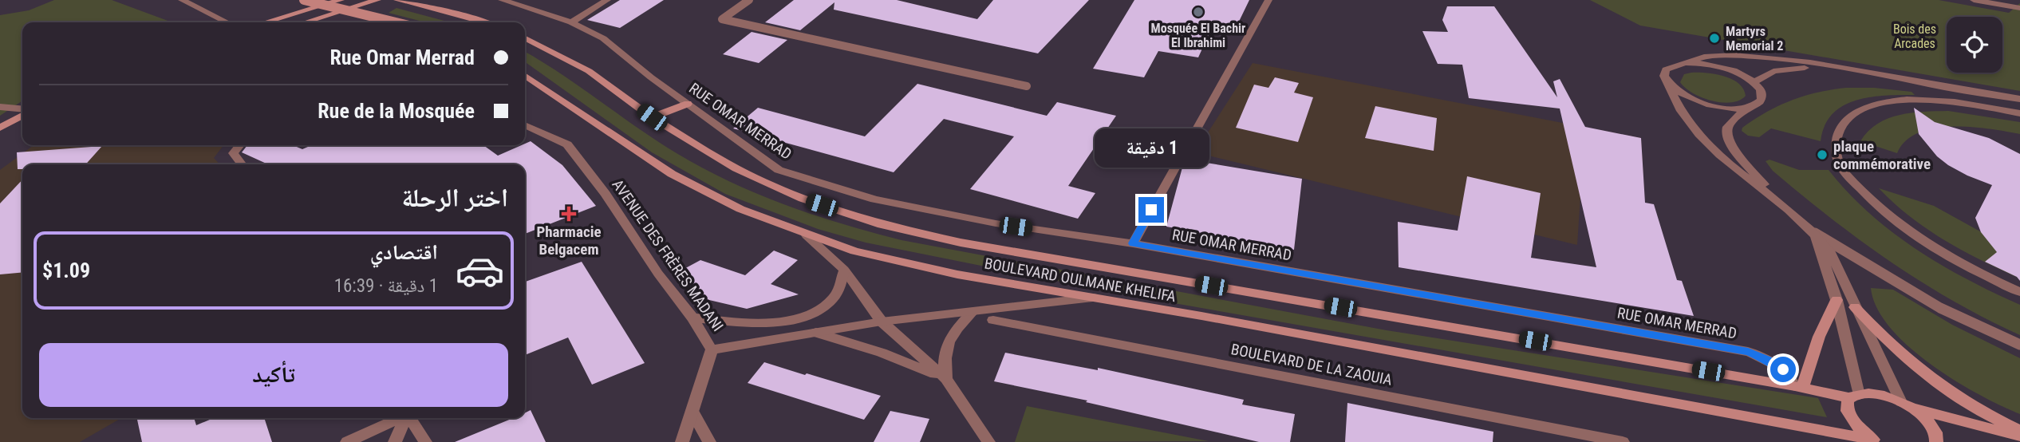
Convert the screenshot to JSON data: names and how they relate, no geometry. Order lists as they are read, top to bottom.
{
  "streets": {
    "main road": ["BOULEVARD OULMANE KHELIFA"],
    "street": ["RUE OMAR MERRAD", "AVENUE DES FRÈRES MADANI", "BOULEVARD DE LA ZAOUIA"]
  },
  "parks": ["Bois des Arcades"],
  "places": {
    "other": ["Mosquée El Bachir El Ibrahimi", "Martyrs Memorial 2", "plaque commémorative"],
    "health": ["Pharmacie Belgacem"]
  },
  "page": {
    "banner": ["Rue Omar Merrad", "Rue de la Mosquée"],
    "bubble": "1 دقيقة",
    "heading": "اختر الرحلة",
    "list": [
      {
        "name": "اقتصادي",
        "note": "1 دقيقة · 16:39",
        "value": "$1.09"
      }
    ],
    "buttons": "تأكيد"
  }
}
